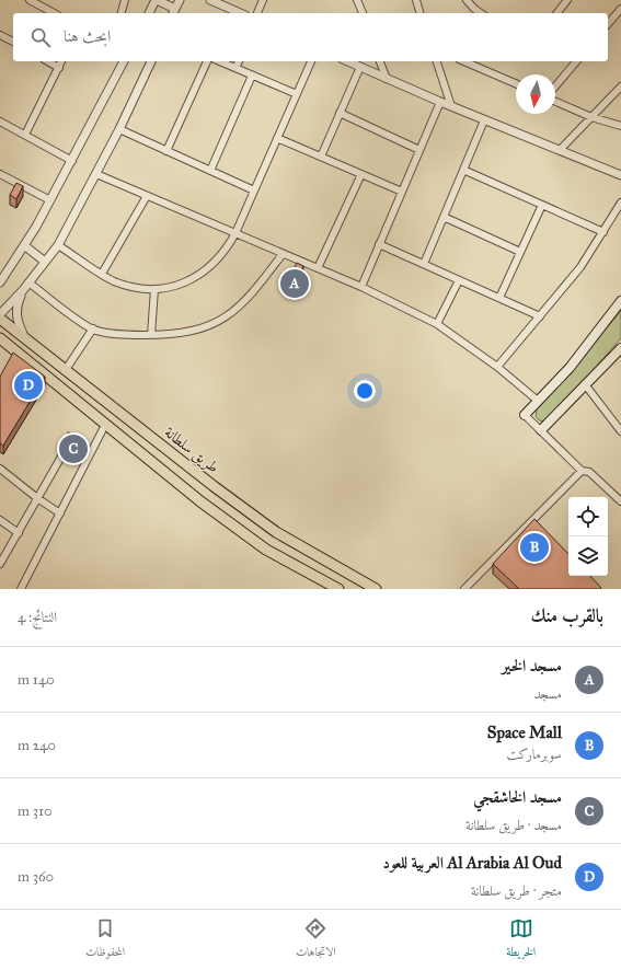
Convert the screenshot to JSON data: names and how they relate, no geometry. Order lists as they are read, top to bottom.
{
  "streets": {
    "main road": ["طريق سلطانة"]
  },
  "north": "bottom",
  "page": {
    "search": "ابحث هنا",
    "pins": [
      "A",
      "D",
      "C",
      "B"
    ],
    "heading": ["بالقرب منك", "النتائج: 4"],
    "list": [
      {
        "mark": "A",
        "name": "مسجد الخير",
        "note": "مسجد",
        "value": "140 m"
      },
      {
        "mark": "B",
        "name": "Space Mall",
        "note": "سوبرماركت",
        "value": "240 m"
      },
      {
        "mark": "C",
        "name": "مسجد الخاشقجي",
        "note": "مسجد · طريق سلطانة",
        "value": "310 m"
      },
      {
        "mark": "D",
        "name": "Al Arabia Al Oud العربية للعود",
        "note": "متجر · طريق سلطانة",
        "value": "360 m"
      }
    ],
    "nav": ["الخريطة", "الاتجاهات", "المحفوظات"]
  }
}
